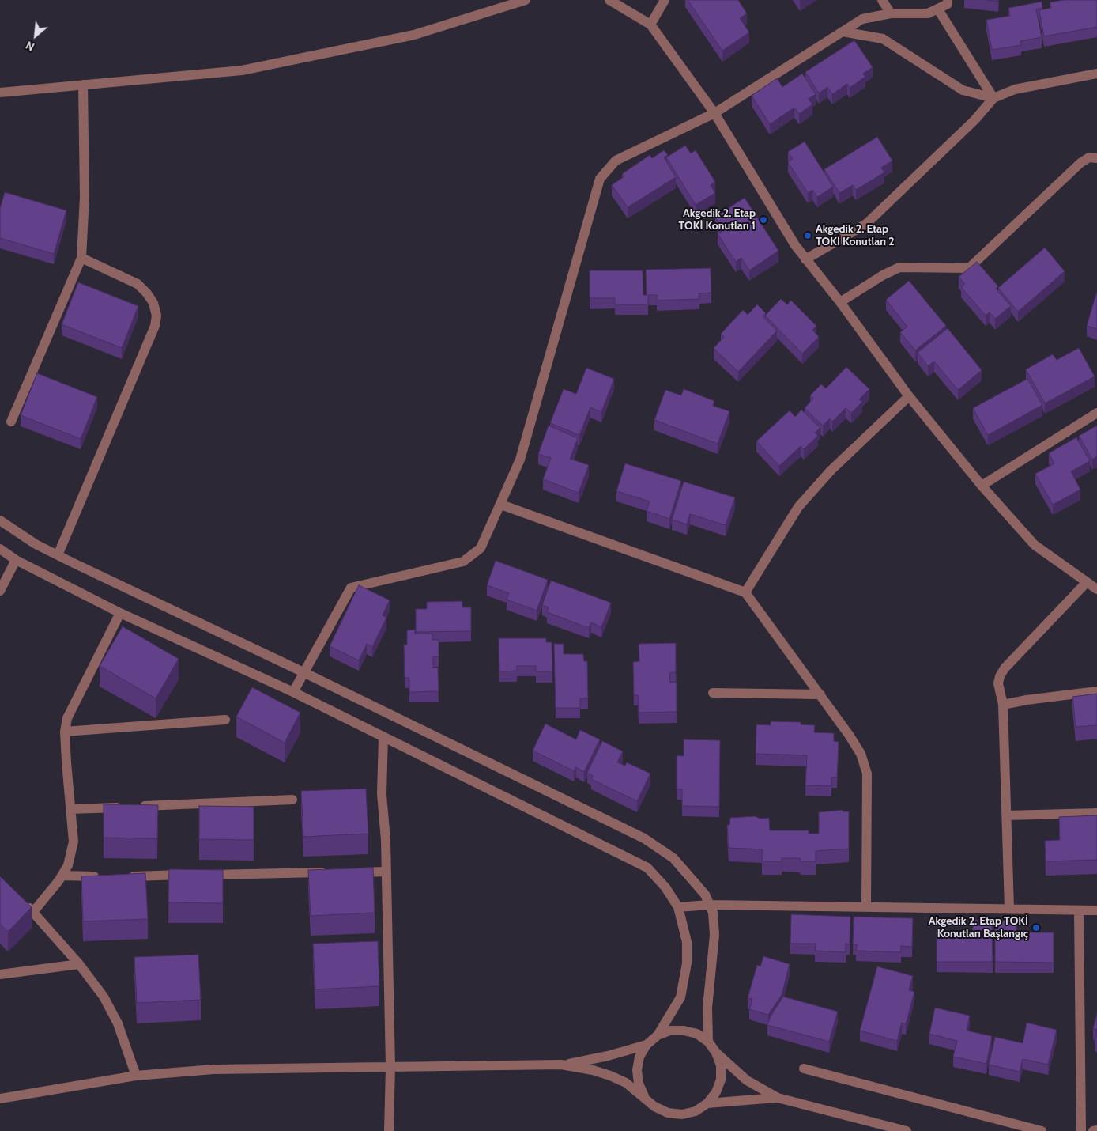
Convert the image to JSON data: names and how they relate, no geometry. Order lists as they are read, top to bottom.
{
  "places": ["Akgedik 2. Etap TOKİ Konutları 1", "Akgedik 2. Etap TOKİ Konutları 2", "Akgedik 2. Etap TOKİ Konutları Başlangıç"],
  "north": "bottom left"
}
